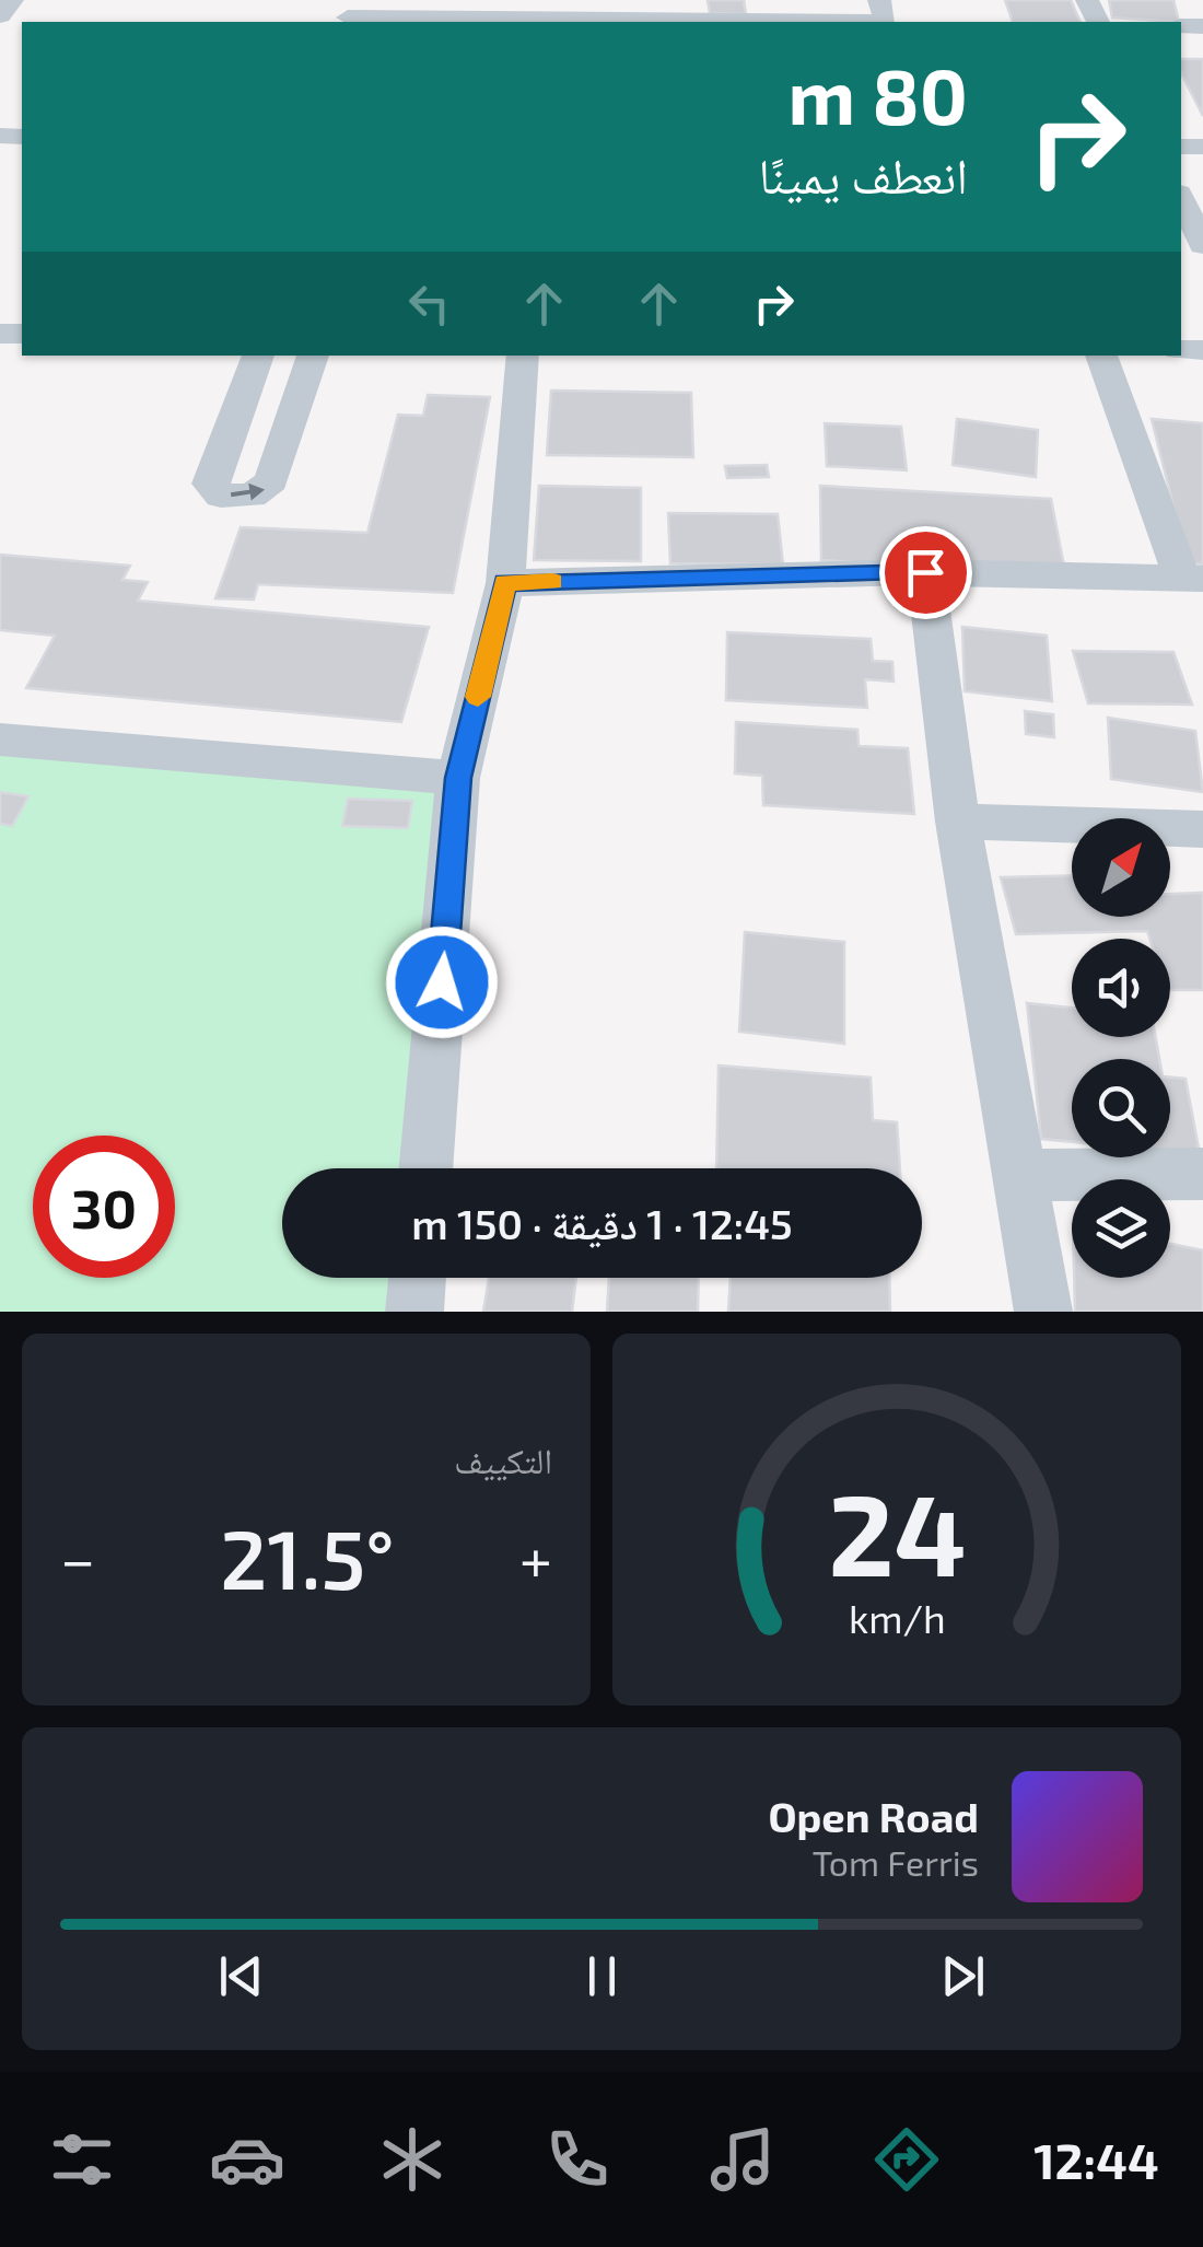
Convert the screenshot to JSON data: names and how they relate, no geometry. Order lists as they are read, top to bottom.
{
  "north": "top right",
  "page": {
    "turn": ["80 m", "انعطف يمينًا"],
    "limit": "30",
    "trip": "12:45 · 1 دقيقة · 150 m",
    "tile": "التكييف",
    "heat": ["−", "21.5°", "+"],
    "song": ["Open Road", "Tom Ferris"],
    "tabs": "12:44",
    "gauge": ["24", "km/h"]
  }
}
